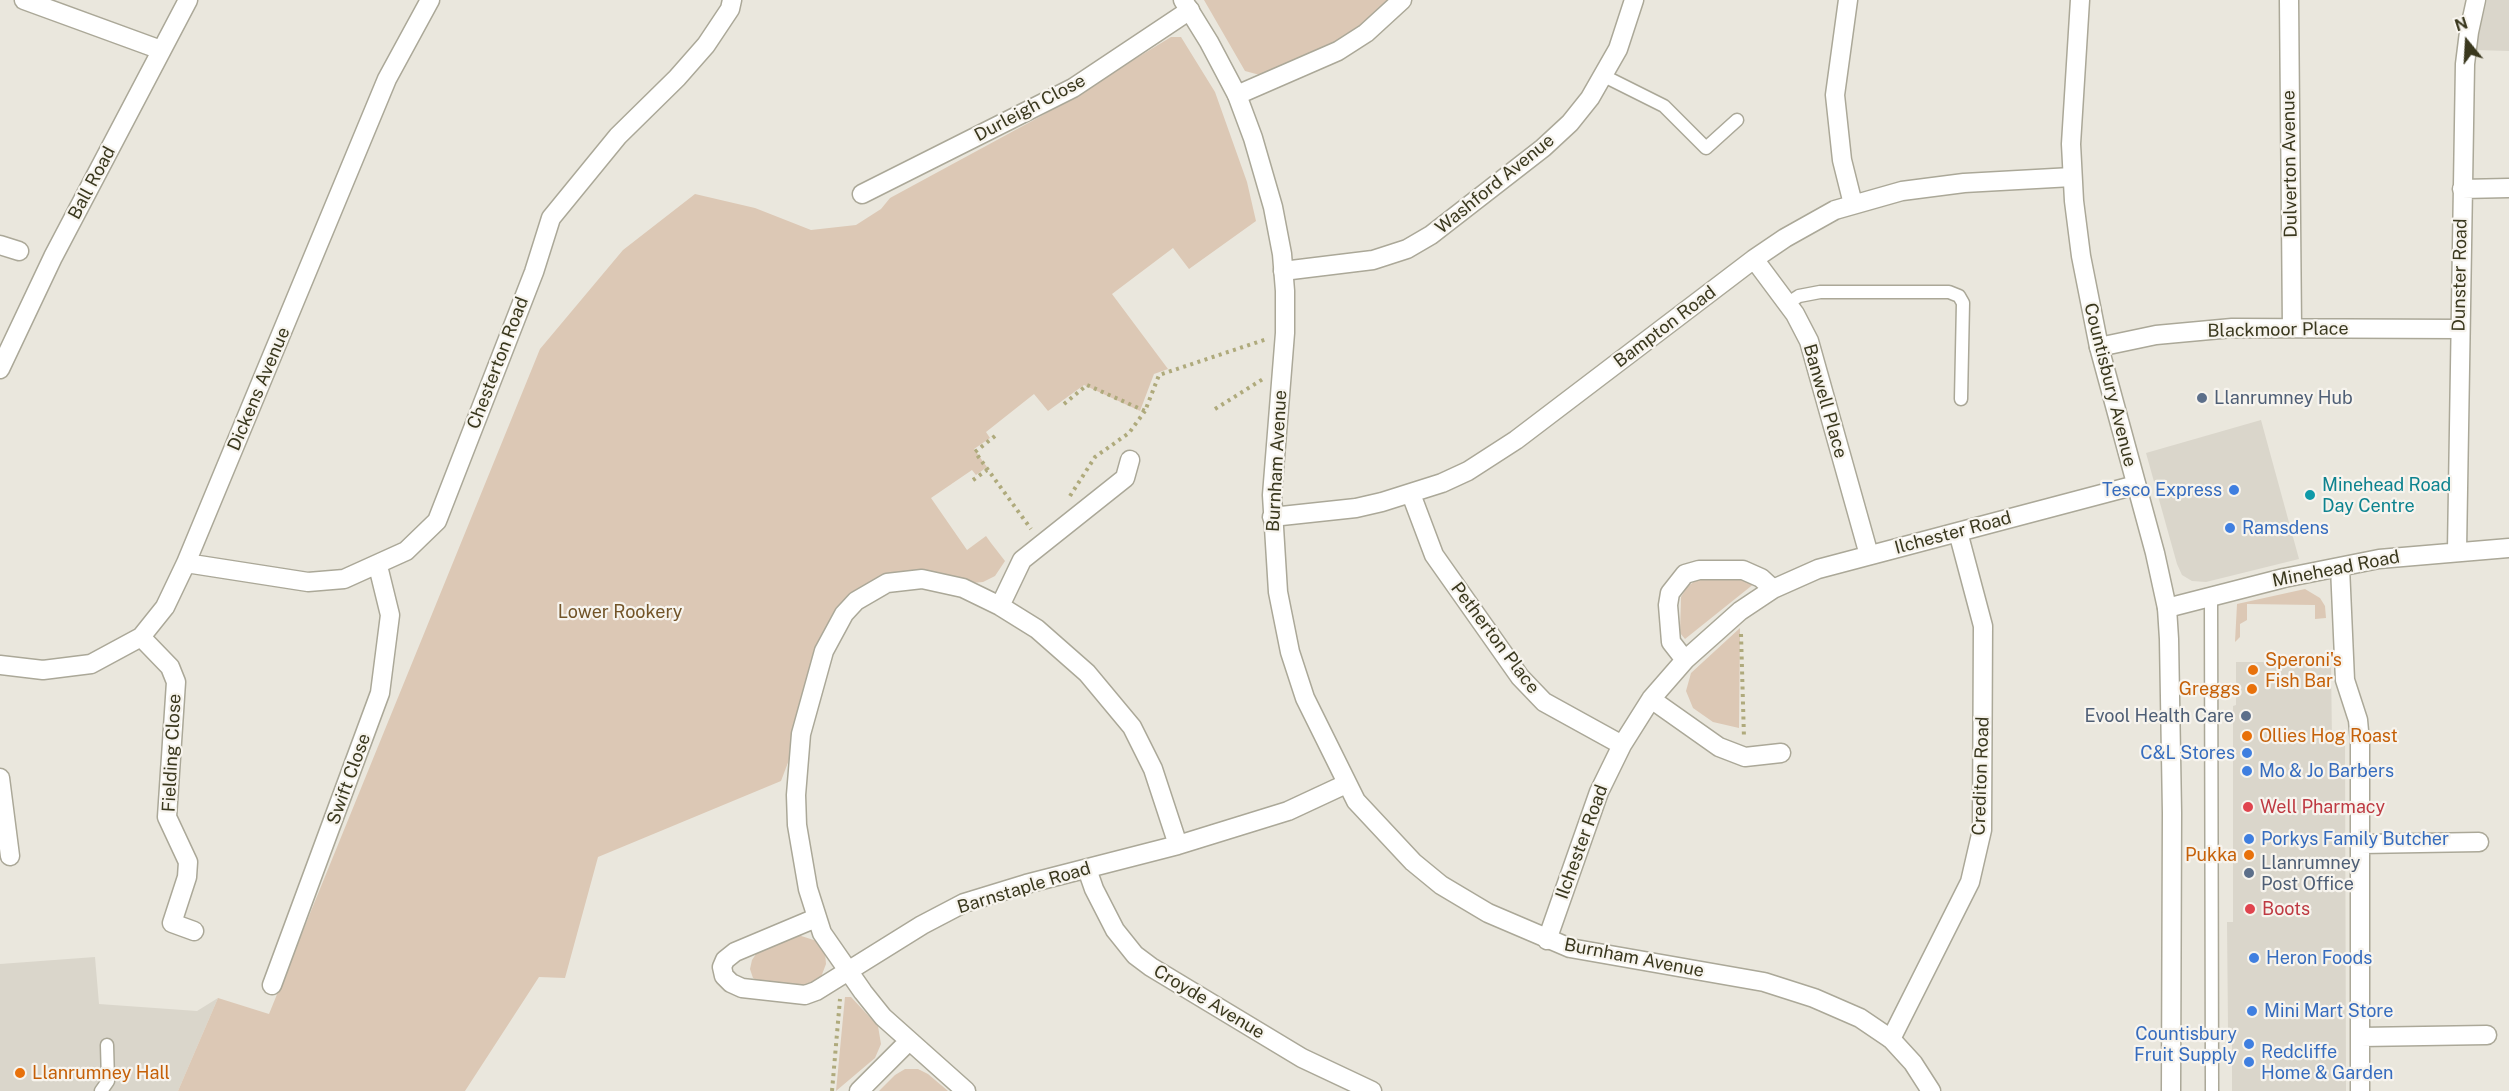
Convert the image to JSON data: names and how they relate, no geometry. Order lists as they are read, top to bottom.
{
  "streets": {
    "street": [
      "Durleigh Close",
      "Dulverton Avenue",
      "Ball Road",
      "Washford Avenue",
      "Dunster Road",
      "Bampton Road",
      "Blackmoor Place",
      "Chesterton Road",
      "Countisbury Avenue",
      "Dickens Avenue",
      "Banwell Place",
      "Burnham Avenue",
      "Ilchester Road",
      "Minehead Road",
      "Petherton Place",
      "Fielding Close",
      "Crediton Road",
      "Swift Close",
      "Barnstaple Road",
      "Croyde Avenue"
    ]
  },
  "crossings": [
    ["Durleigh Close", "Burnham Avenue"],
    ["Dulverton Avenue", "Blackmoor Place"],
    ["Washford Avenue", "Burnham Avenue"],
    ["Dunster Road", "Blackmoor Place"],
    ["Dunster Road", "Minehead Road"],
    ["Bampton Road", "Countisbury Avenue"],
    ["Bampton Road", "Banwell Place"],
    ["Bampton Road", "Burnham Avenue"],
    ["Bampton Road", "Petherton Place"],
    ["Blackmoor Place", "Countisbury Avenue"],
    ["Chesterton Road", "Dickens Avenue"],
    ["Chesterton Road", "Swift Close"],
    ["Countisbury Avenue", "Ilchester Road"],
    ["Countisbury Avenue", "Minehead Road"],
    ["Dickens Avenue", "Fielding Close"],
    ["Banwell Place", "Ilchester Road"],
    ["Burnham Avenue", "Ilchester Road"],
    ["Burnham Avenue", "Crediton Road"],
    ["Burnham Avenue", "Barnstaple Road"],
    ["Ilchester Road", "Petherton Place"],
    ["Ilchester Road", "Crediton Road"],
    ["Barnstaple Road", "Croyde Avenue"]
  ],
  "parks": ["Lower Rookery"],
  "places": [
    "Llanrumney Hub",
    "Tesco Express",
    "Minehead Road Day Centre",
    "Ramsdens",
    "Speroni's Fish Bar",
    "Greggs",
    "Evool Health Care",
    "Ollies Hog Roast",
    "C&L Stores",
    "Mo & Jo Barbers",
    "Well Pharmacy",
    "Porkys Family Butcher",
    "Pukka",
    "Llanrumney Post Office",
    "Boots",
    "Heron Foods",
    "Mini Mart Store",
    "Countisbury Fruit Supply",
    "Redcliffe Home & Garden",
    "Llanrumney Hall"
  ],
  "north": "top"
}
